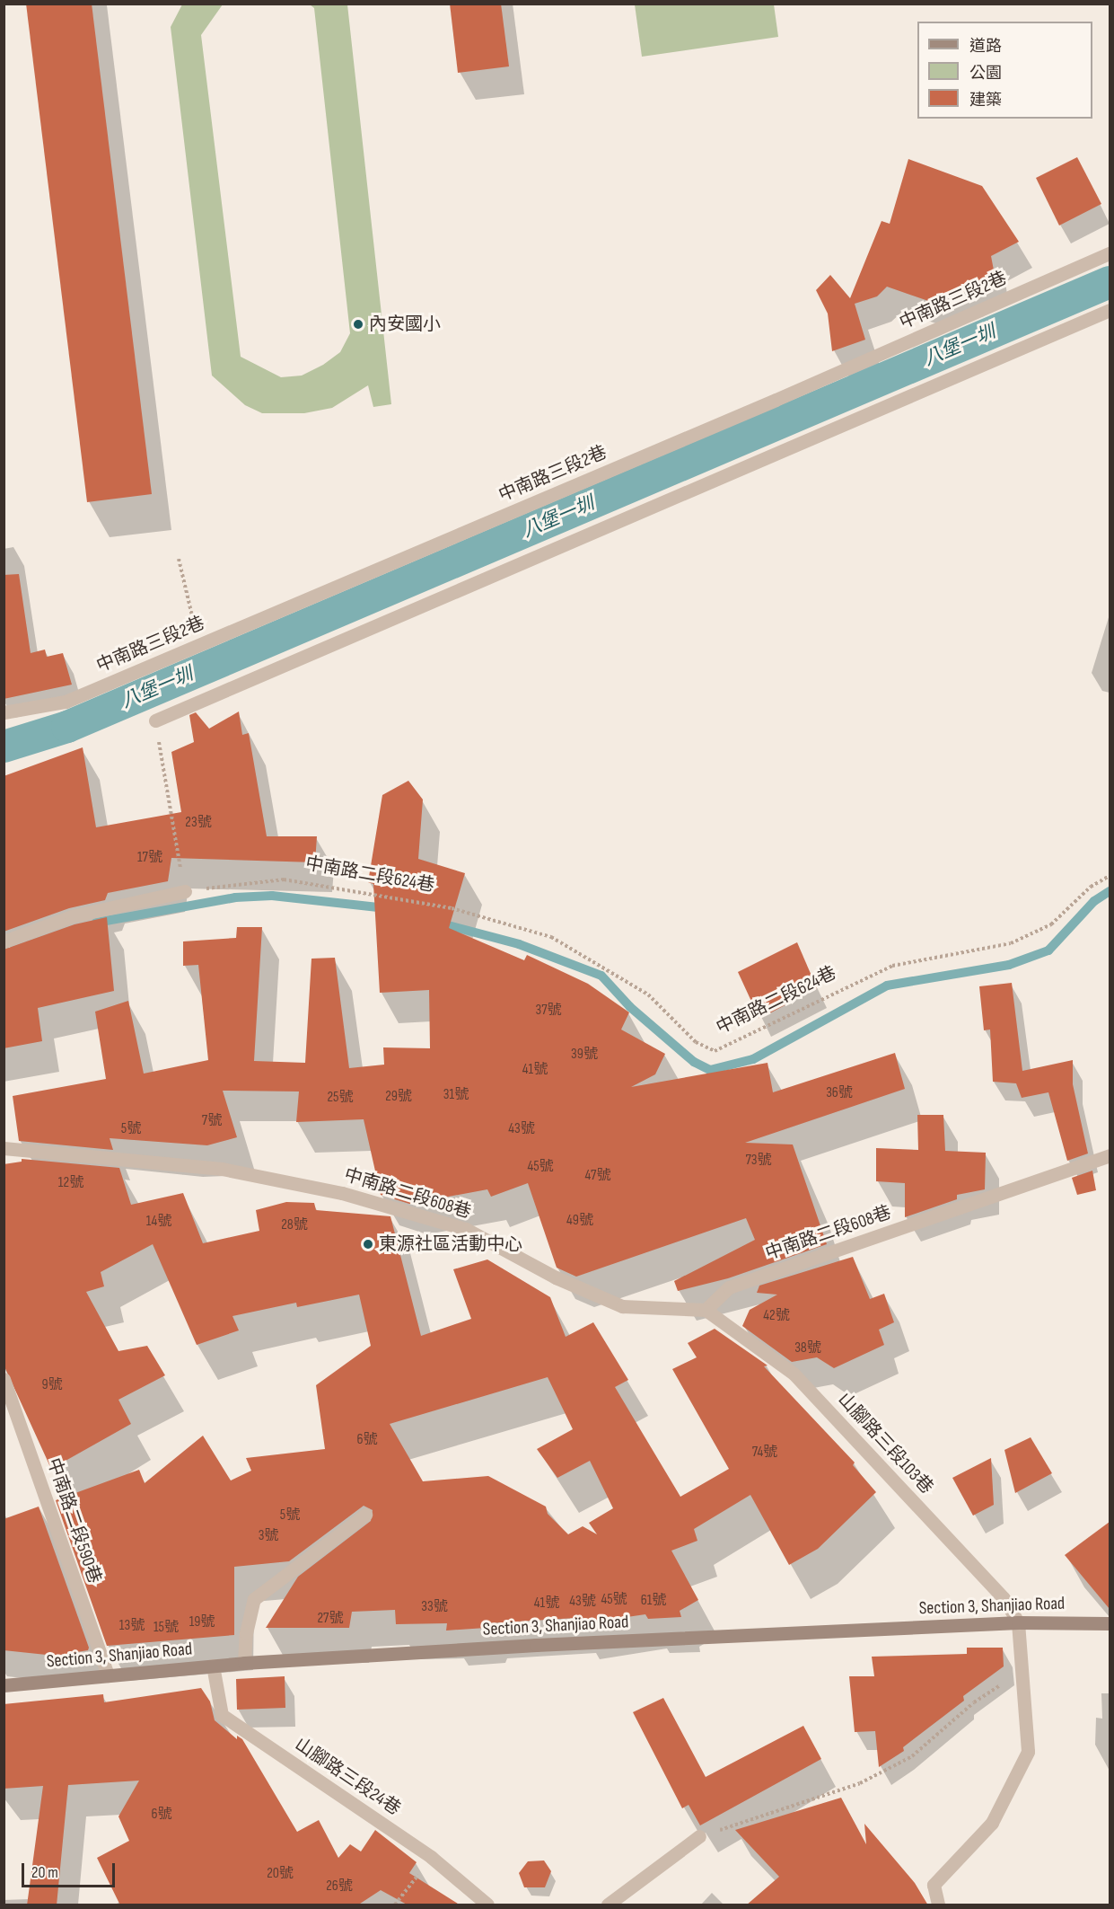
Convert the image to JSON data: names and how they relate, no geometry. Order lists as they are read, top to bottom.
{
  "streets": {
    "main road": ["Section 3, Shanjiao Road"],
    "lane": [
      "中南路三段2巷",
      "中南路二段608巷",
      "山腳路三段103巷",
      "中南路二段590巷",
      "山腳路三段24巷"
    ],
    "path": ["中南路二段624巷"]
  },
  "crossings": [
    ["中南路二段608巷", "山腳路三段103巷"],
    ["山腳路三段103巷", "Section 3, Shanjiao Road"],
    ["中南路二段590巷", "Section 3, Shanjiao Road"],
    ["Section 3, Shanjiao Road", "山腳路三段24巷"]
  ],
  "water": ["八堡一圳"],
  "places": ["內安國小", "東源社區活動中心"],
  "house_numbers": [
    "23號",
    "17號",
    "37號",
    "39號",
    "41號",
    "36號",
    "31號",
    "29號",
    "25號",
    "7號",
    "5號",
    "43號",
    "73號",
    "45號",
    "47號",
    "12號",
    "49號",
    "14號",
    "28號",
    "42號",
    "38號",
    "9號",
    "6號",
    "74號",
    "5號",
    "3號",
    "45號",
    "61號",
    "43號",
    "41號",
    "33號",
    "27號",
    "19號",
    "13號",
    "15號",
    "6號",
    "20號",
    "26號"
  ],
  "legend": ["道路", "公園", "建築"],
  "scale_bar": "20 m"
}
